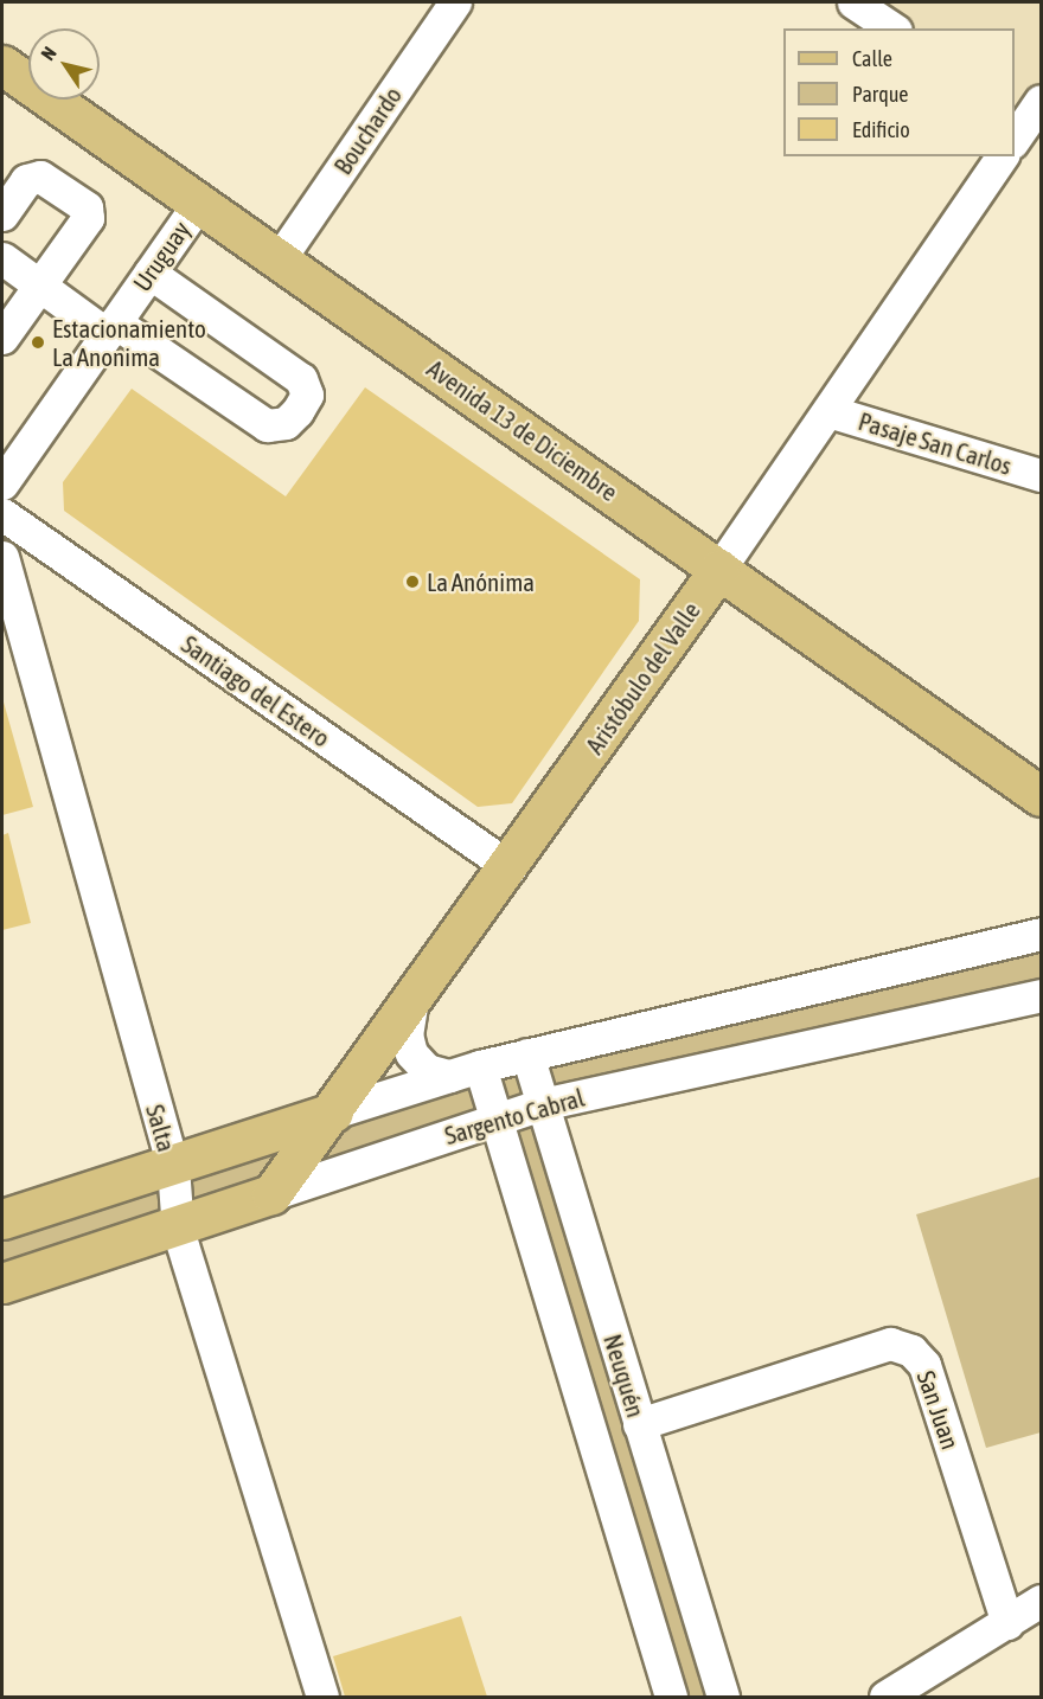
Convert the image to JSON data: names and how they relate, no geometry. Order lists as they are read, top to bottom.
{
  "streets": {
    "main road": ["Avenida 13 de Diciembre", "Aristóbulo del Valle", "Sargento Cabral"],
    "street": [
      "Bouchardo",
      "Uruguay",
      "Pasaje San Carlos",
      "Santiago del Estero",
      "Salta",
      "Neuquén",
      "San Juan"
    ]
  },
  "crossings": [
    ["Bouchardo", "Avenida 13 de Diciembre"],
    ["Uruguay", "Avenida 13 de Diciembre"],
    ["Avenida 13 de Diciembre", "Aristóbulo del Valle"],
    ["Pasaje San Carlos", "Aristóbulo del Valle"],
    ["Aristóbulo del Valle", "Santiago del Estero"],
    ["Aristóbulo del Valle", "Sargento Cabral"],
    ["Sargento Cabral", "Salta"],
    ["Sargento Cabral", "Neuquén"],
    ["Neuquén", "San Juan"]
  ],
  "places": ["Estacionamiento La Anonima", "La Anónima"],
  "legend": ["Calle", "Parque", "Edificio"],
  "north": "top left"
}
